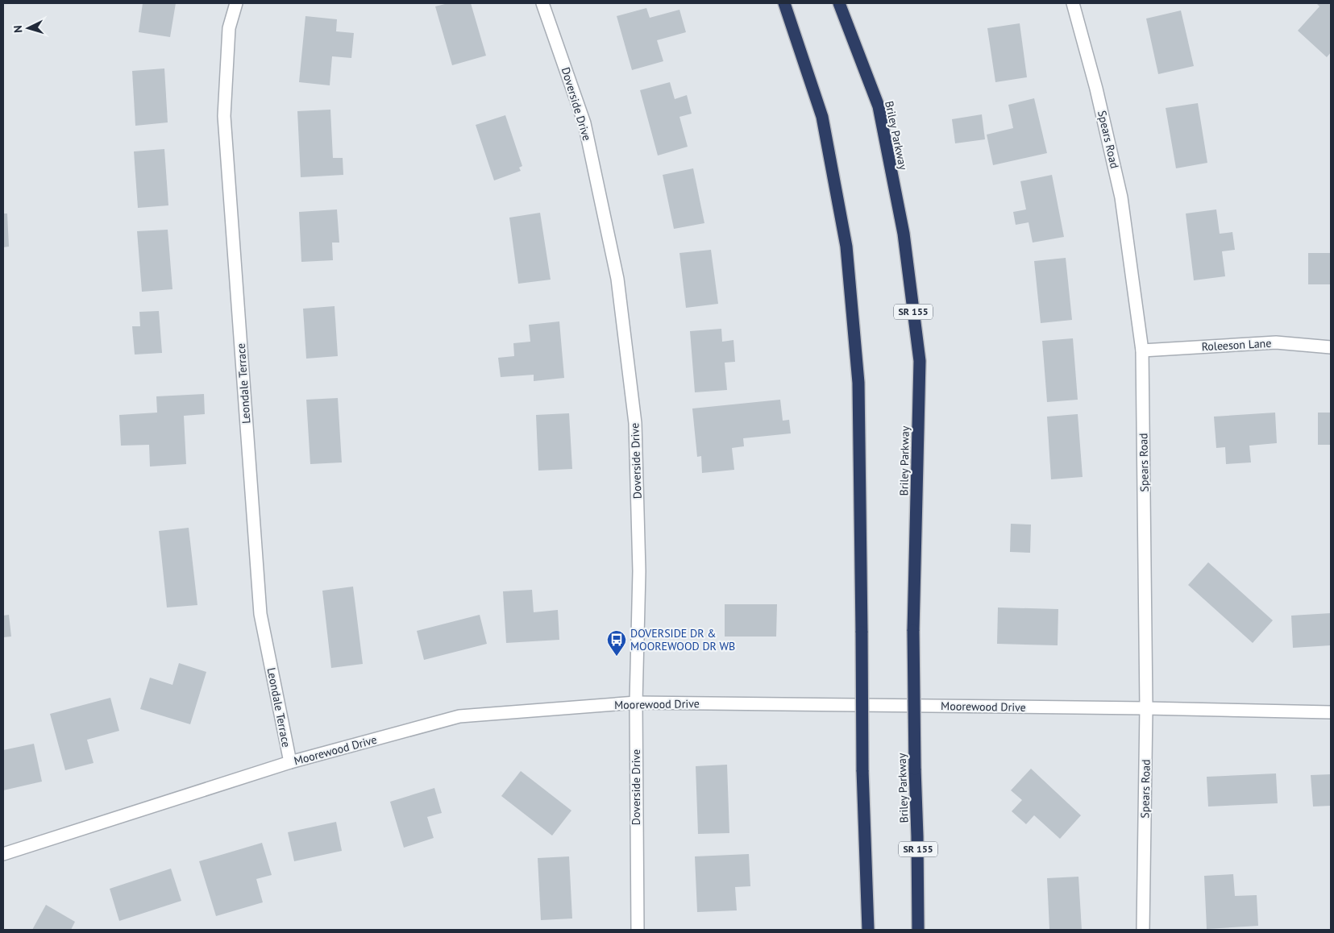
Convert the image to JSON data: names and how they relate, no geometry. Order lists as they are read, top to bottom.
{
  "streets": {
    "highway": ["Briley Parkway", "SR 155"],
    "street": [
      "Doverside Drive",
      "Spears Road",
      "Roleeson Lane",
      "Leondale Terrace",
      "Moorewood Drive"
    ]
  },
  "crossings": [
    ["Doverside Drive", "Moorewood Drive"],
    ["Spears Road", "Roleeson Lane"],
    ["Spears Road", "Moorewood Drive"],
    ["Leondale Terrace", "Moorewood Drive"]
  ],
  "places": {
    "bus stop": ["DOVERSIDE DR & MOOREWOOD DR WB"]
  },
  "north": "left"
}
